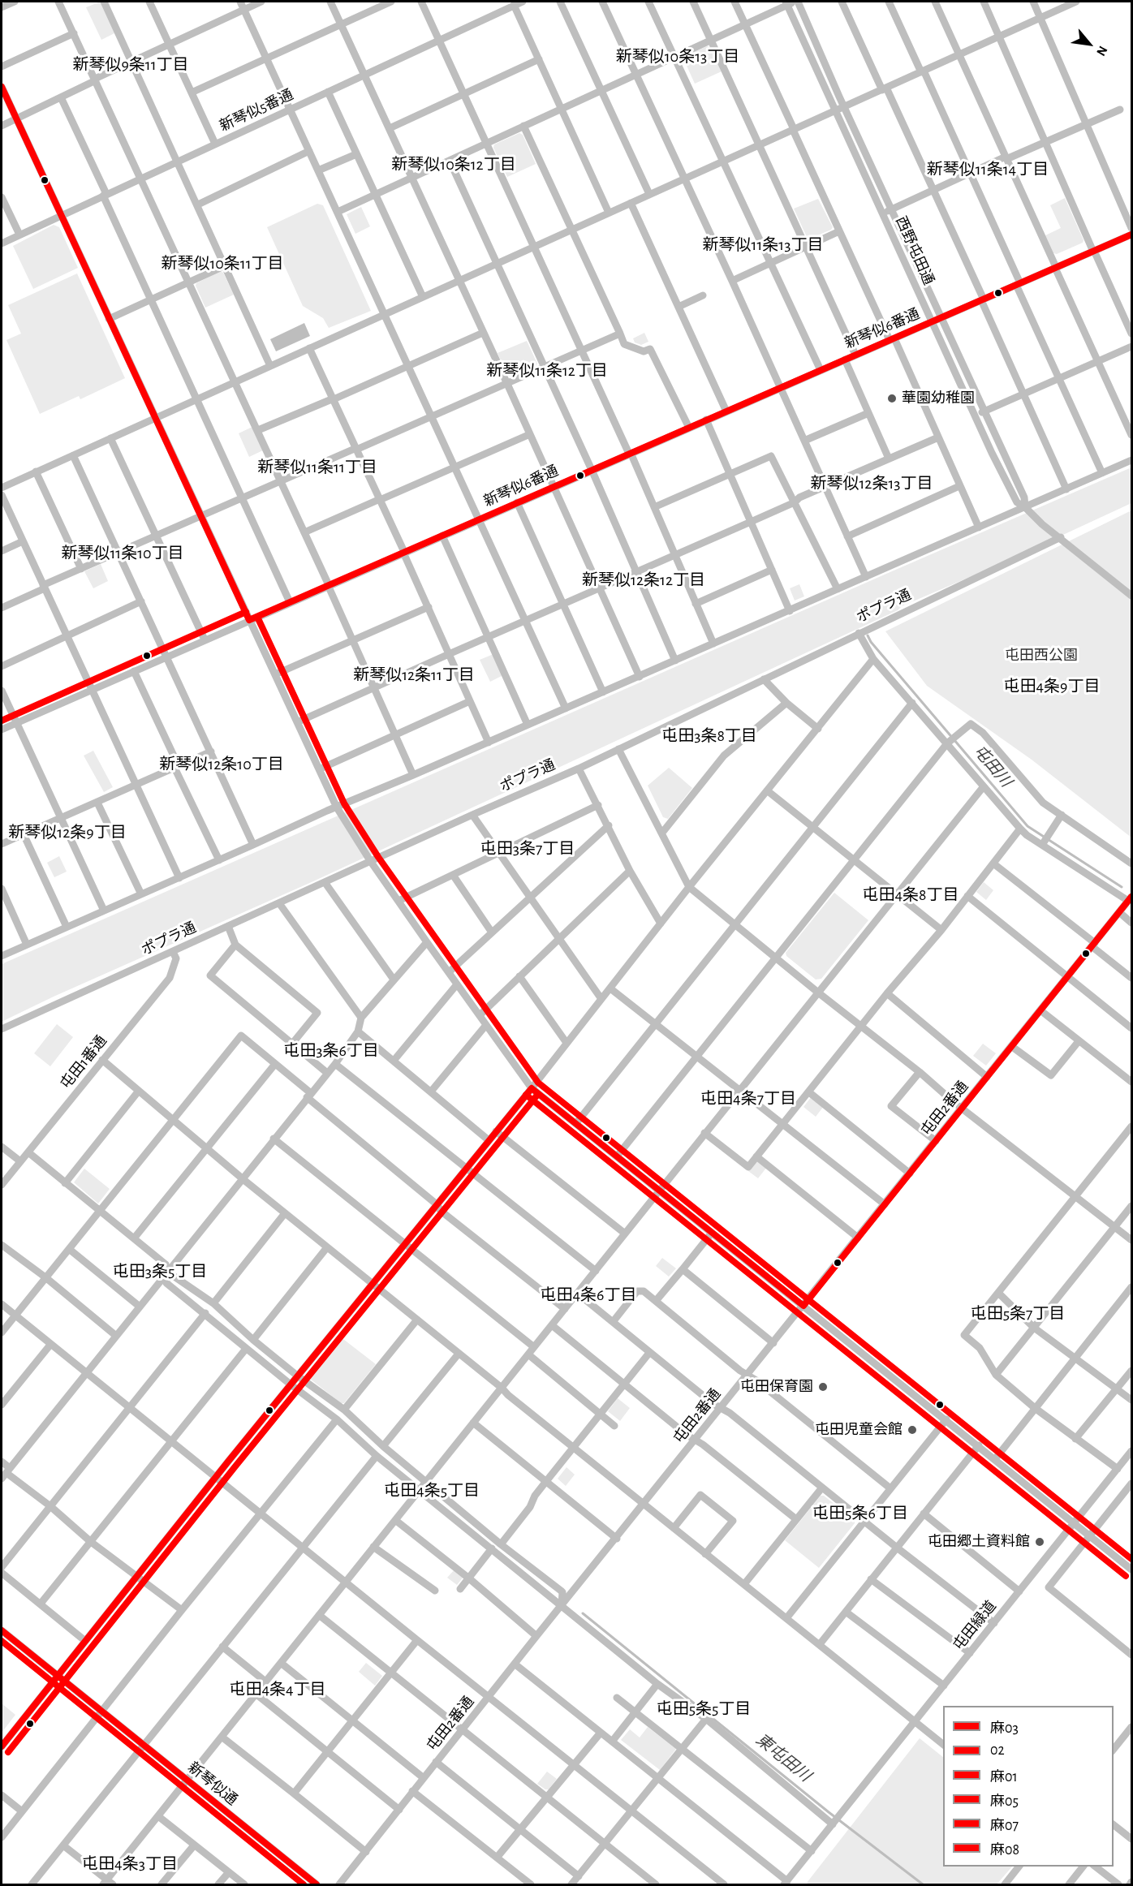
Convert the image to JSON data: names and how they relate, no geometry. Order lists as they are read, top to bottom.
{
  "streets": {
    "street": [
      "新琴似5番通",
      "西野屯田通",
      "新琴似6番通",
      "ポプラ通",
      "屯田1番通",
      "屯田2番通",
      "屯田緑道",
      "新琴似通"
    ]
  },
  "crossings": [
    ["西野屯田通", "新琴似6番通"],
    ["西野屯田通", "ポプラ通"],
    ["ポプラ通", "屯田1番通"]
  ],
  "districts": [
    "新琴似10条13丁目",
    "新琴似9条11丁目",
    "新琴似10条12丁目",
    "新琴似11条14丁目",
    "新琴似11条13丁目",
    "新琴似10条11丁目",
    "新琴似11条12丁目",
    "新琴似11条11丁目",
    "新琴似12条13丁目",
    "新琴似11条10丁目",
    "新琴似12条12丁目",
    "新琴似12条11丁目",
    "屯田4条9丁目",
    "屯田3条8丁目",
    "新琴似12条10丁目",
    "新琴似12条9丁目",
    "屯田3条7丁目",
    "屯田4条8丁目",
    "屯田3条6丁目",
    "屯田4条7丁目",
    "屯田3条5丁目",
    "屯田4条6丁目",
    "屯田5条7丁目",
    "屯田4条5丁目",
    "屯田5条6丁目",
    "屯田4条4丁目",
    "屯田5条5丁目",
    "屯田4条3丁目"
  ],
  "water": ["屯田川", "東屯田川"],
  "parks": ["屯田西公園"],
  "places": [
    "華園幼稚園",
    "屯田保育園",
    "屯田児童会館",
    "屯田郷土資料館"
  ],
  "lines": [
    "transit line 麻05",
    "transit line 麻01",
    "transit line 麻03",
    "transit line 02",
    "transit line 麻07",
    "transit line 麻08"
  ],
  "legend": [
    "麻03",
    "02",
    "麻01",
    "麻05",
    "麻07",
    "麻08"
  ],
  "north": "bottom right"
}
